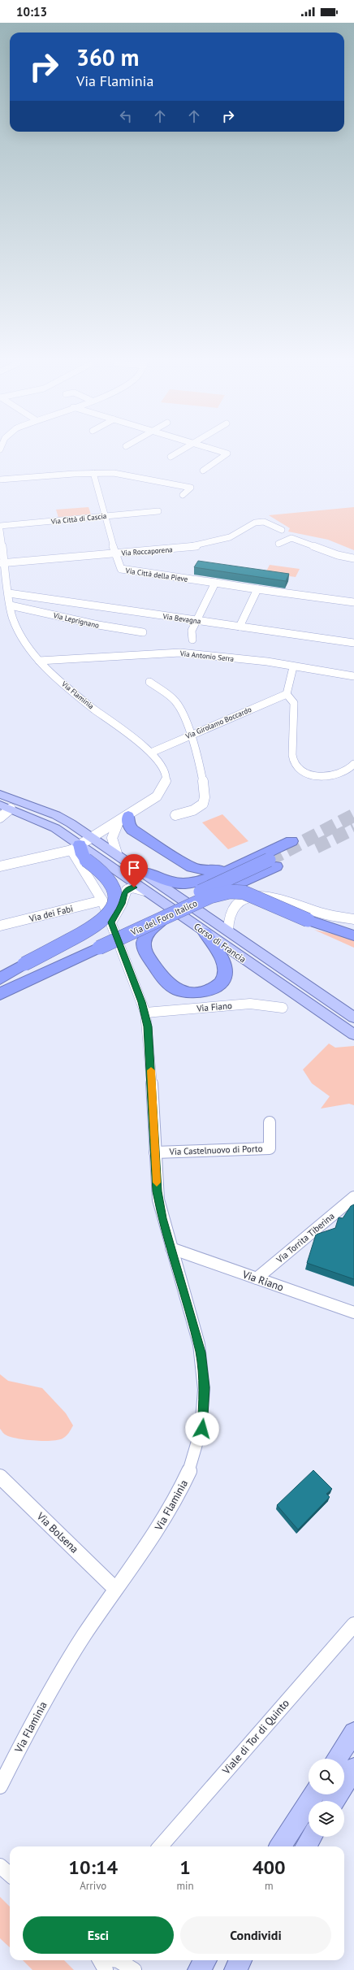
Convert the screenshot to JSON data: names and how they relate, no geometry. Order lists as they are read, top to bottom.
{
  "streets": {
    "highway": ["Via del Foro Italico"],
    "main road": ["Corso di Francia"],
    "street": [
      "Via Città di Cascia",
      "Via Roccaporena",
      "Via Città della Pieve",
      "Via Bevagna",
      "Via Leprignano",
      "Via Antonio Serra",
      "Via Flaminia",
      "Via Girolamo Boccardo",
      "Via dei Fabi",
      "Via Fiano",
      "Via Castelnuovo di Porto",
      "Via Torrita Tiberina",
      "Via Riano",
      "Via Bolsena",
      "Viale di Tor di Quinto"
    ]
  },
  "crossings": [
    ["Via Città di Cascia", "Via Città della Pieve"],
    ["Via Roccaporena", "Via Città della Pieve"],
    ["Via Roccaporena", "Via Flaminia"],
    ["Via Bevagna", "Via Flaminia"],
    ["Via Leprignano", "Via Flaminia"],
    ["Via Antonio Serra", "Via Flaminia"],
    ["Via Flaminia", "Via Girolamo Boccardo"],
    ["Via Flaminia", "Via dei Fabi"],
    ["Via Flaminia", "Corso di Francia"],
    ["Via Flaminia", "Via Fiano"],
    ["Via Flaminia", "Via Castelnuovo di Porto"],
    ["Via Flaminia", "Via Riano"],
    ["Via Flaminia", "Via Bolsena"],
    ["Via Torrita Tiberina", "Via Riano"]
  ],
  "page": {
    "status": "10:13",
    "turn": ["360 m", "Via Flaminia"],
    "eta": [
      "10:14",
      "Arrivo",
      "1",
      "min",
      "400",
      "m"
    ],
    "buttons": ["Esci", "Condividi"]
  }
}
